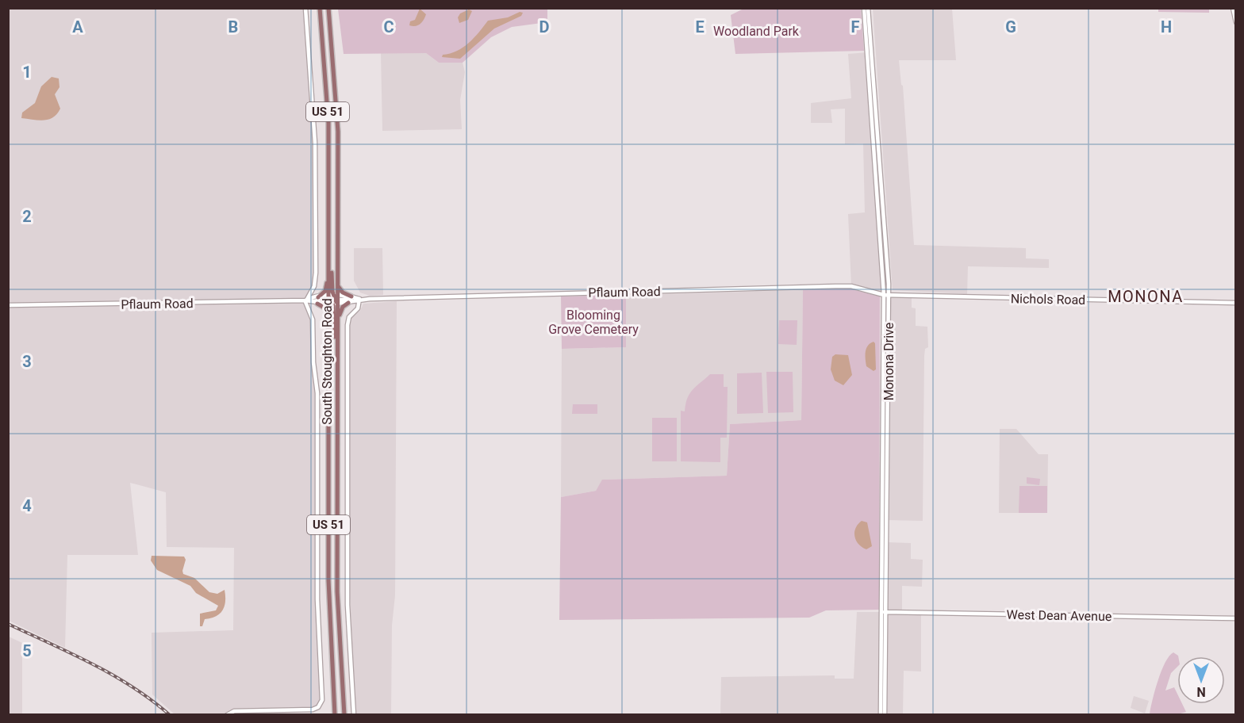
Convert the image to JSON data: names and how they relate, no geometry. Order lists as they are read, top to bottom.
{
  "streets": {
    "main road": ["US 51", "South Stoughton Road"],
    "street": [
      "Pflaum Road",
      "Nichols Road",
      "Monona Drive",
      "West Dean Avenue"
    ]
  },
  "crossings": [
    ["Pflaum Road", "Nichols Road"],
    ["Pflaum Road", "South Stoughton Road"],
    ["Pflaum Road", "Monona Drive"],
    ["Nichols Road", "Monona Drive"],
    ["Monona Drive", "West Dean Avenue"]
  ],
  "districts": ["MONONA"],
  "parks": ["Woodland Park", "Blooming Grove Cemetery"],
  "north": "bottom",
  "grid": {
    "columns": [
      "A",
      "B",
      "C",
      "D",
      "E",
      "F",
      "G",
      "H"
    ],
    "rows": [
      "1",
      "2",
      "3",
      "4",
      "5"
    ]
  }
}
